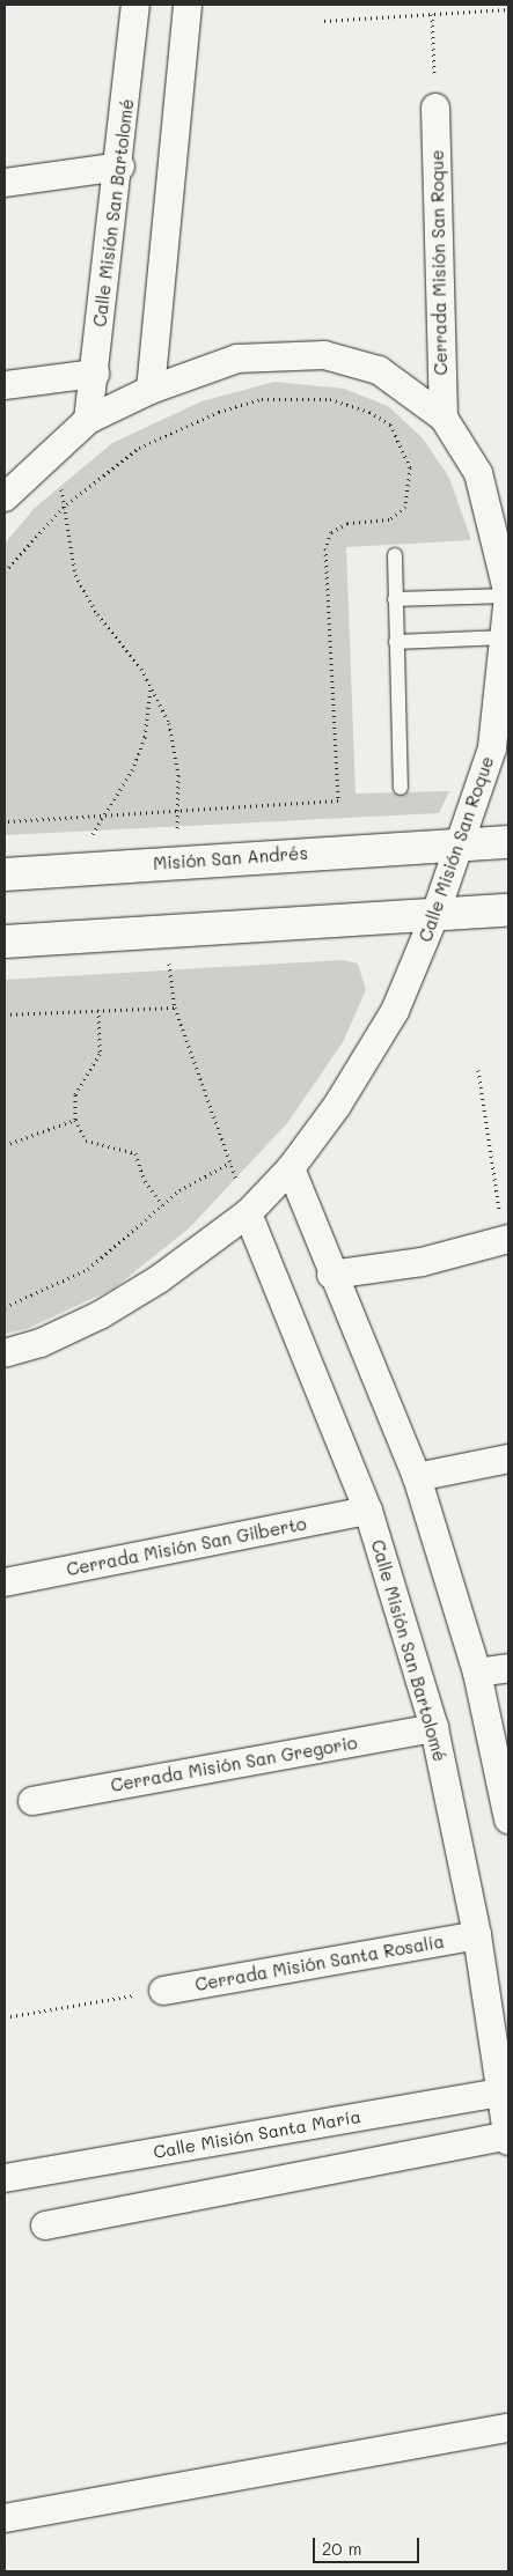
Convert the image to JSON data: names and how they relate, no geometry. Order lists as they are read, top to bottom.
{
  "streets": {
    "street": [
      "Calle Misión San Bartolomé",
      "Cerrada Misión San Roque",
      "Calle Misión San Roque",
      "Misión San Andrés",
      "Cerrada Misión San Gilberto",
      "Cerrada Misión San Gregorio",
      "Cerrada Misión Santa Rosalía",
      "Calle Misión Santa María"
    ]
  },
  "crossings": [
    ["Calle Misión San Bartolomé", "Calle Misión San Roque"],
    ["Calle Misión San Bartolomé", "Cerrada Misión San Gilberto"],
    ["Calle Misión San Bartolomé", "Cerrada Misión San Gregorio"],
    ["Calle Misión San Bartolomé", "Cerrada Misión Santa Rosalía"],
    ["Calle Misión San Bartolomé", "Calle Misión Santa María"],
    ["Cerrada Misión San Roque", "Calle Misión San Roque"],
    ["Calle Misión San Roque", "Misión San Andrés"]
  ],
  "scale_bar": "20 m"
}
